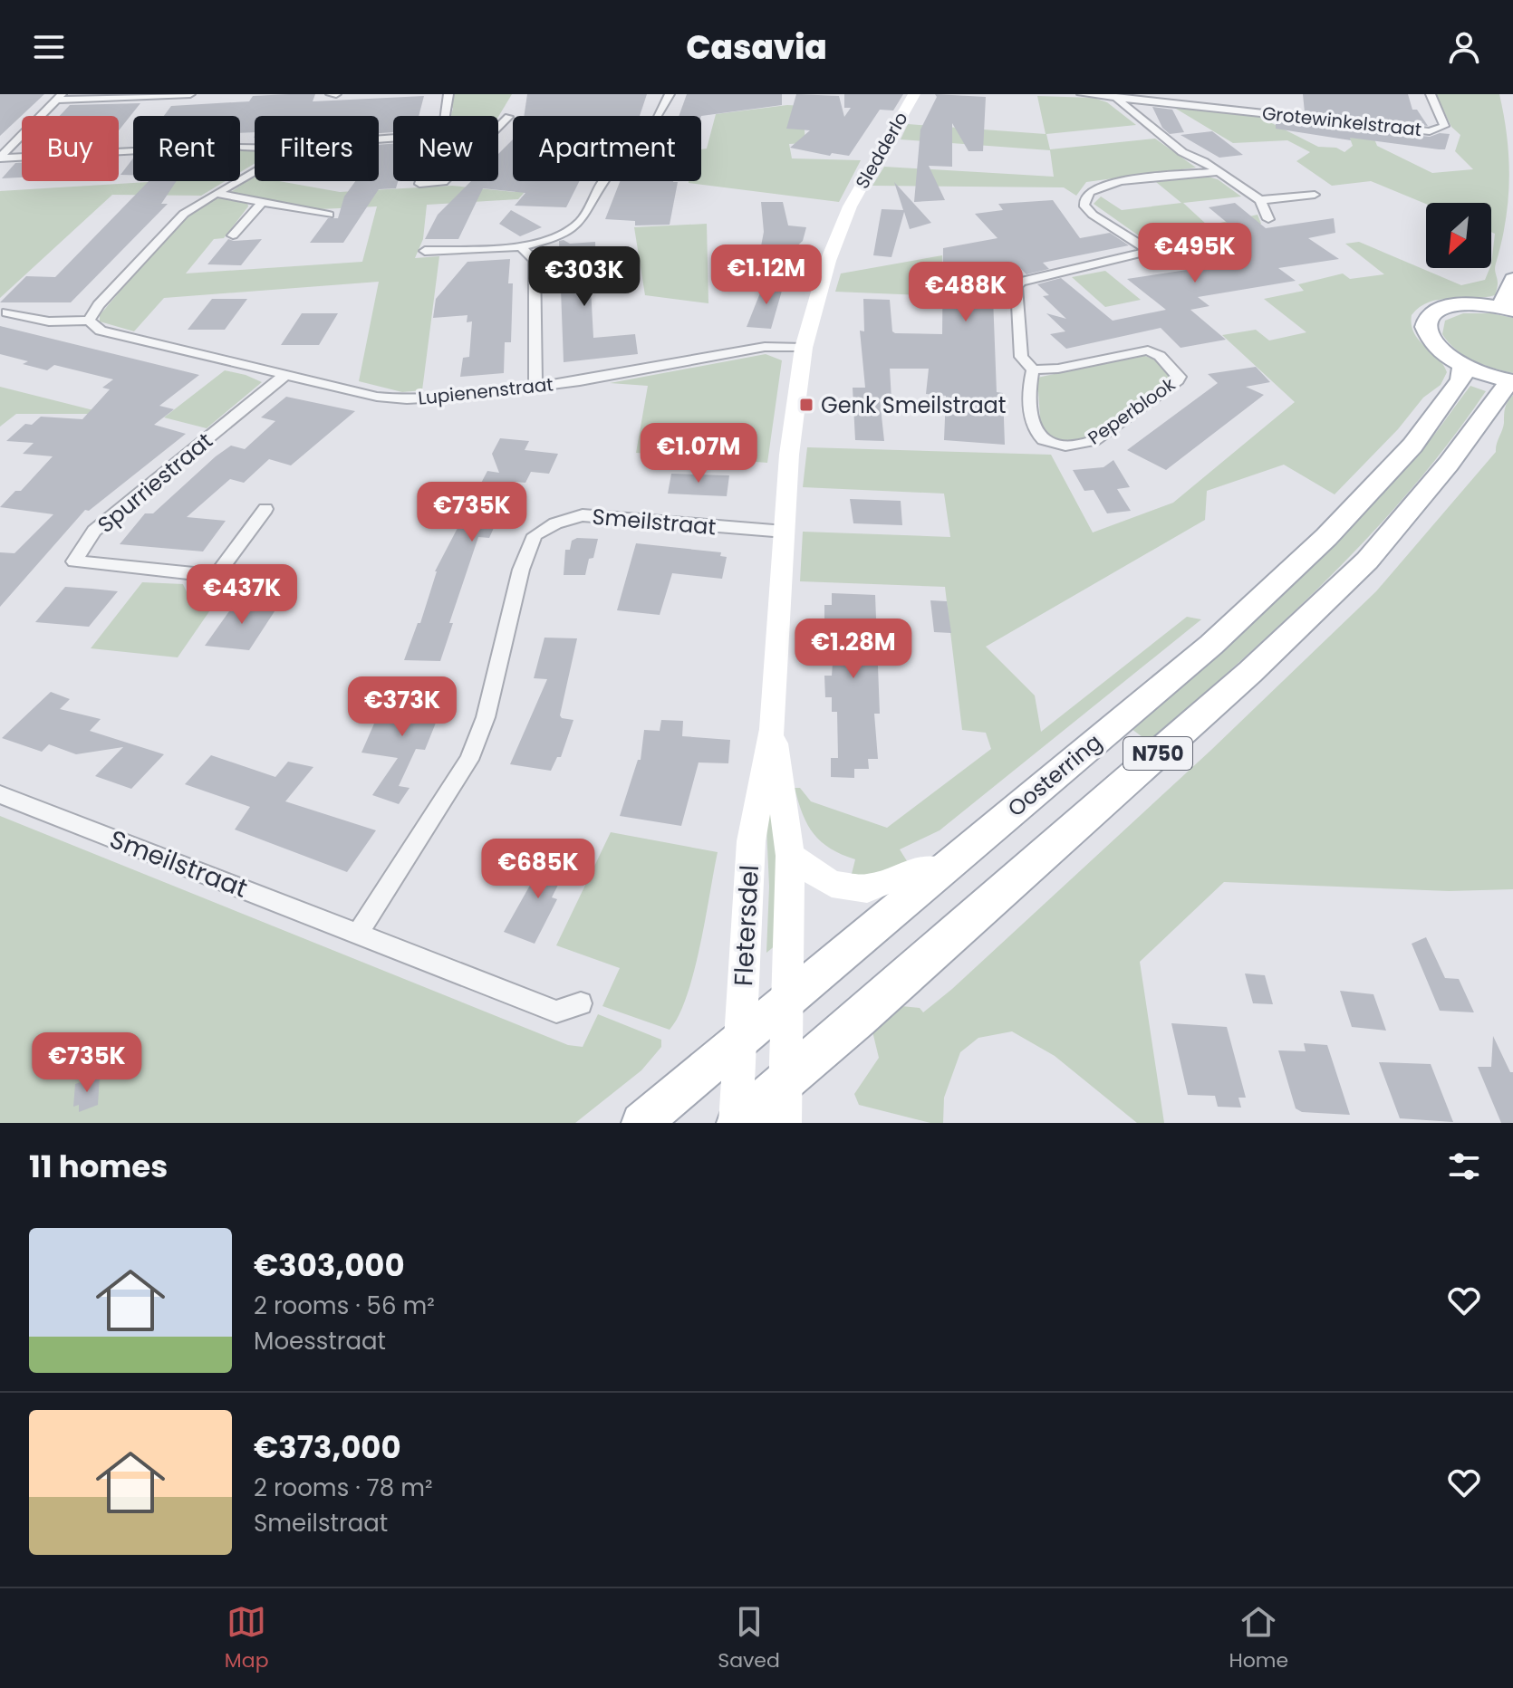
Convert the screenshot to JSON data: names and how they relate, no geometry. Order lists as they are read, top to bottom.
{
  "streets": {
    "main road": ["N750", "Oosterring"],
    "street": [
      "Grotewinkelstraat",
      "Sledderlo",
      "Lupienenstraat",
      "Peperblook",
      "Spurriestraat",
      "Smeilstraat",
      "Fletersdel"
    ]
  },
  "crossings": [
    ["Sledderlo", "Fletersdel"],
    ["Lupienenstraat", "Spurriestraat"],
    ["Lupienenstraat", "Fletersdel"],
    ["Smeilstraat", "Fletersdel"],
    ["N750", "Fletersdel"],
    ["Oosterring", "Fletersdel"]
  ],
  "places": {
    "transit": ["Genk Smeilstraat"]
  },
  "north": "bottom left",
  "page": {
    "header": "Casavia",
    "chip": [
      "Buy",
      "Rent",
      "Filters",
      "New",
      "Apartment"
    ],
    "price": [
      "€495K",
      "€1.12M",
      "€303K",
      "€488K",
      "€1.07M",
      "€735K",
      "€437K",
      "€1.28M",
      "€373K",
      "€685K",
      "€735K"
    ],
    "heading": "11 homes",
    "list": [
      {
        "name": "€303,000",
        "note": "2 rooms · 56 m² · Moesstraat"
      },
      {
        "name": "€373,000",
        "note": "2 rooms · 78 m² · Smeilstraat"
      }
    ],
    "tabs": ["Map", "Saved", "Home"]
  }
}
